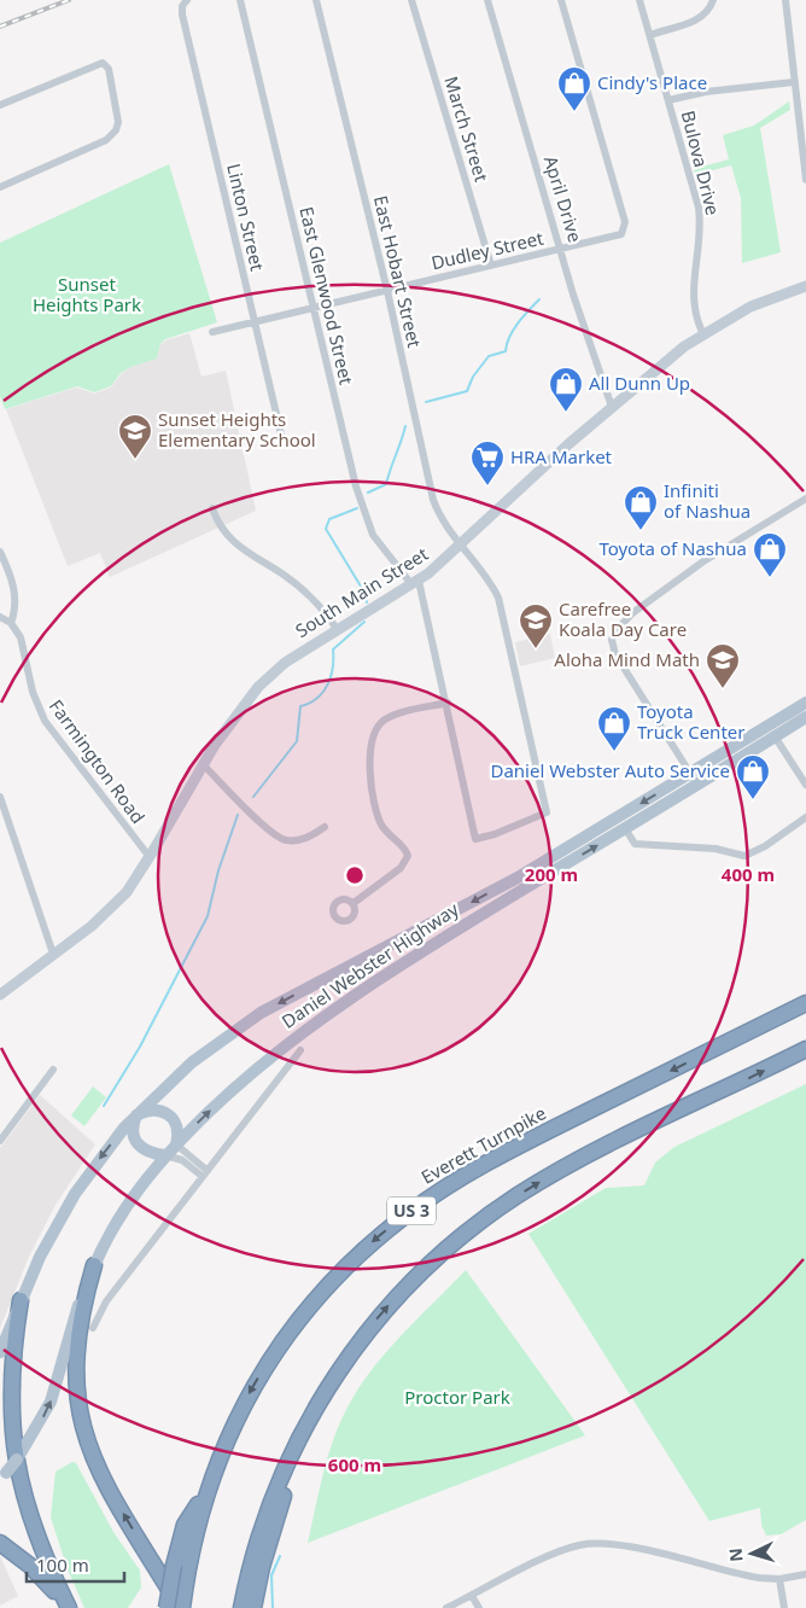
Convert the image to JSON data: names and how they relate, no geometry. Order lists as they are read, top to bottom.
{
  "streets": {
    "highway": ["Everett Turnpike", "US 3"],
    "main road": ["Daniel Webster Highway"],
    "street": [
      "March Street",
      "Bulova Drive",
      "April Drive",
      "Linton Street",
      "Dudley Street",
      "East Hobart Street",
      "East Glenwood Street",
      "South Main Street",
      "Farmington Road"
    ]
  },
  "crossings": [
    ["March Street", "Dudley Street"],
    ["Bulova Drive", "South Main Street"],
    ["April Drive", "Dudley Street"],
    ["April Drive", "South Main Street"],
    ["Linton Street", "Dudley Street"],
    ["Dudley Street", "East Hobart Street"],
    ["Dudley Street", "East Glenwood Street"],
    ["East Hobart Street", "South Main Street"],
    ["East Glenwood Street", "South Main Street"],
    ["South Main Street", "Farmington Road"]
  ],
  "parks": ["Sunset Heights Park", "Proctor Park"],
  "places": {
    "shop": [
      "Cindy's Place",
      "All Dunn Up",
      "Infiniti of Nashua",
      "Toyota of Nashua",
      "Toyota Truck Center",
      "Daniel Webster Auto Service"
    ],
    "school or university": ["Sunset Heights Elementary School", "Carefree Koala Day Care", "Aloha Mind Math"],
    "supermarket": ["HRA Market"]
  },
  "scale_bar": "100 m",
  "north": "left",
  "rings": ["200 m", "400 m", "600 m"]
}
